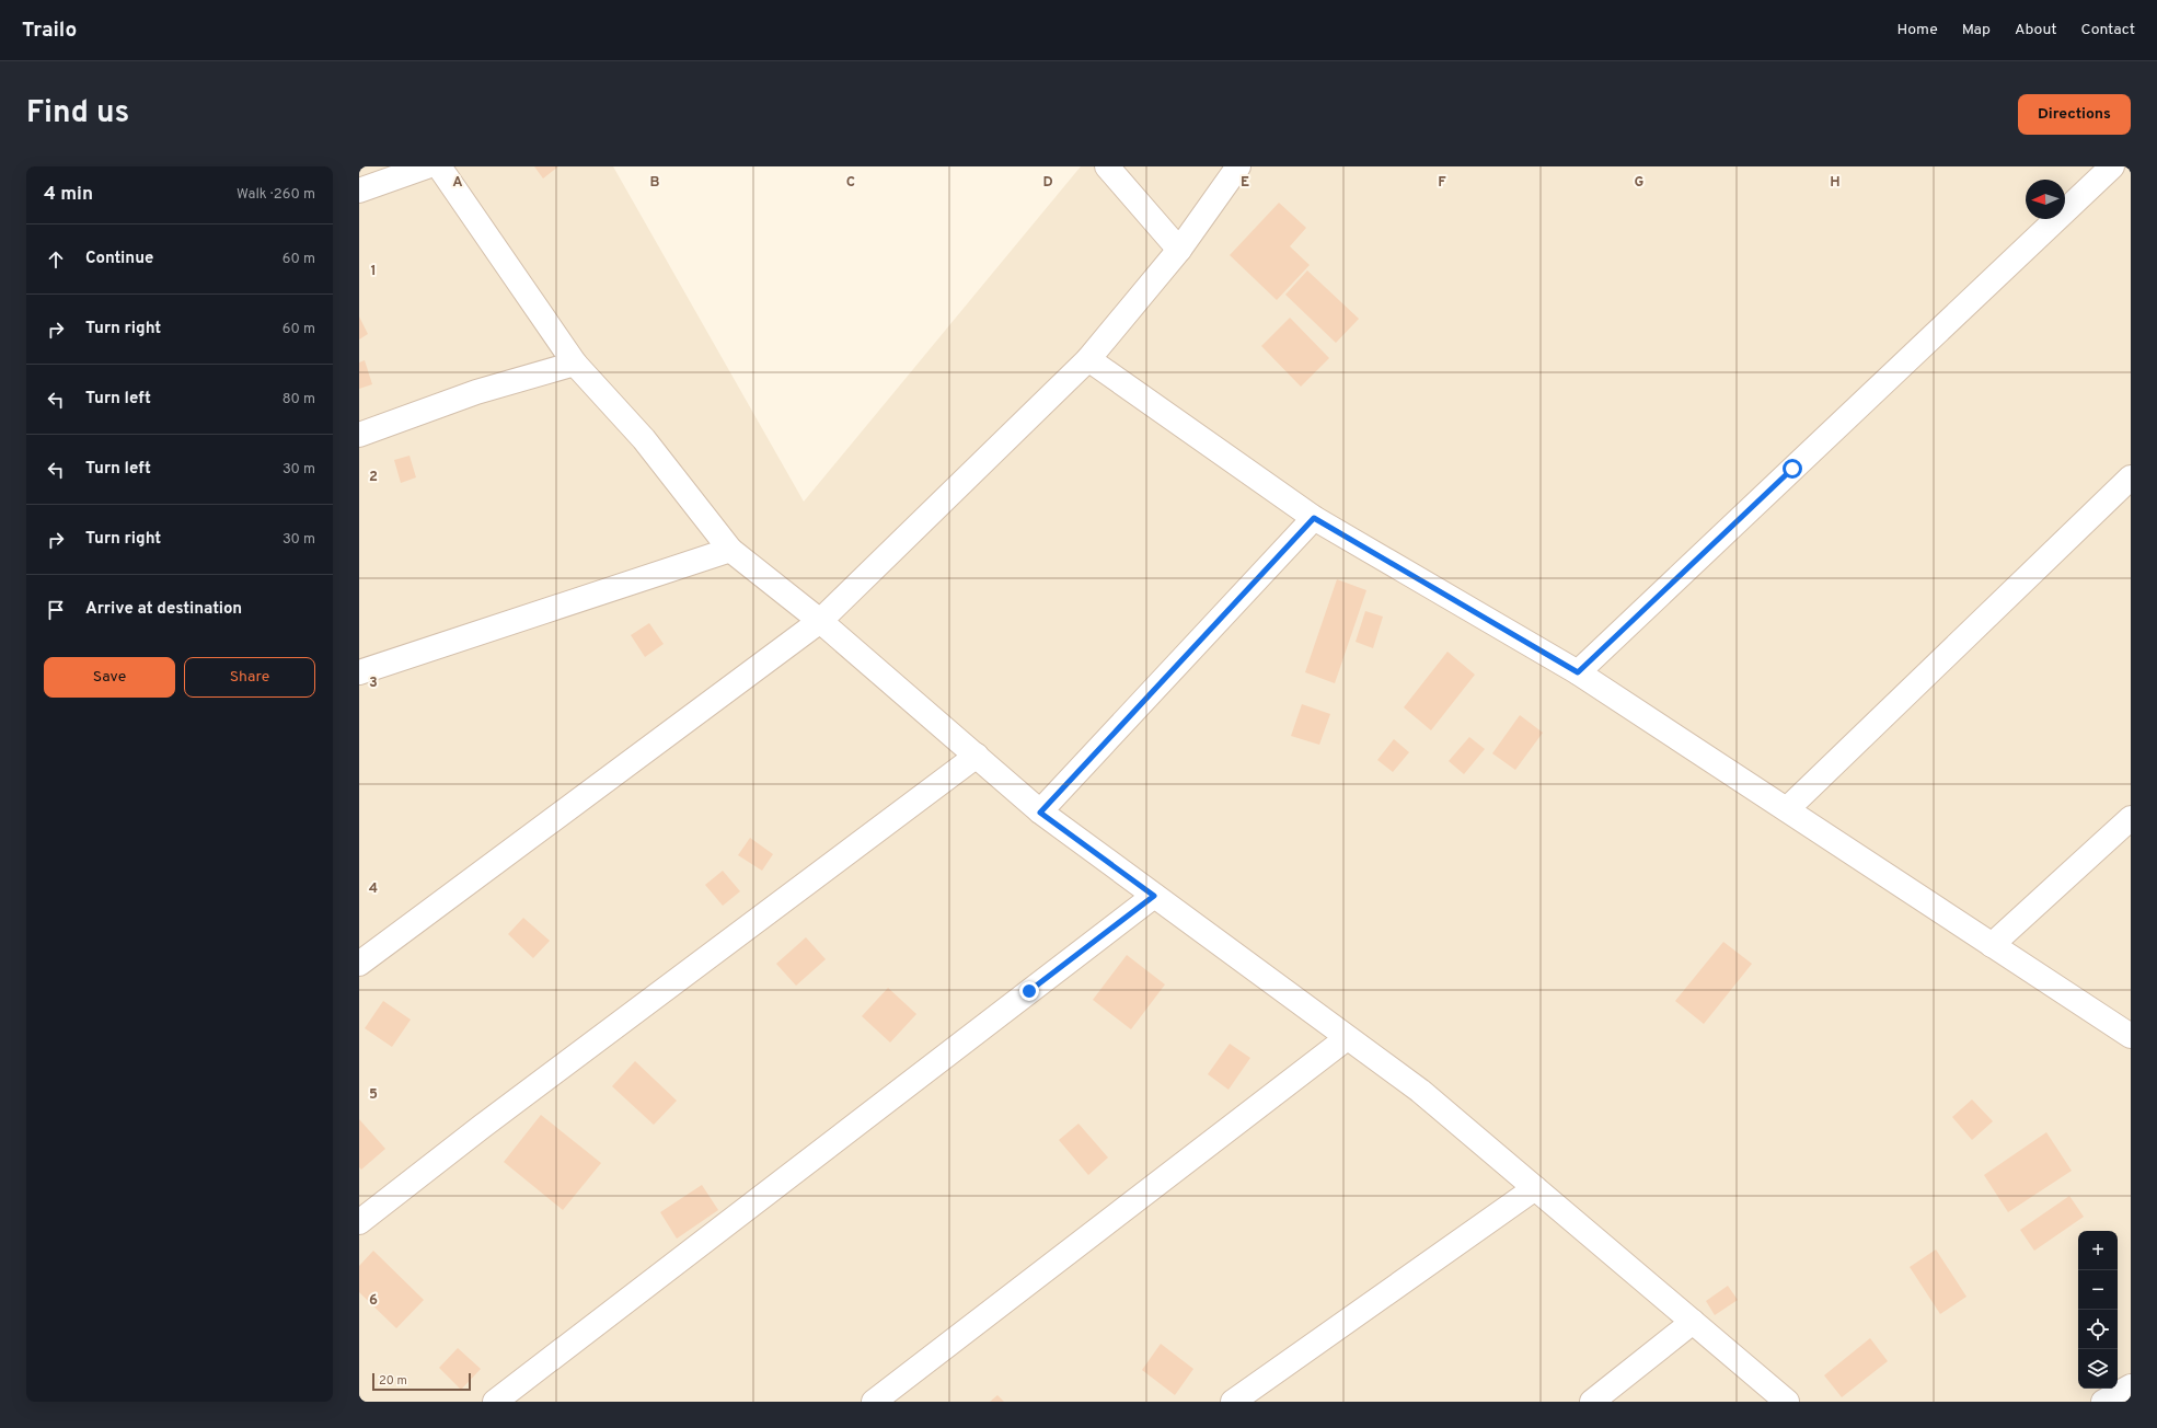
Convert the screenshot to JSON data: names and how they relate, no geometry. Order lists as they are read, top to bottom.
{
  "scale_bar": "20 m",
  "north": "left",
  "page": {
    "header": "Trailo",
    "nav": [
      "Home",
      "Map",
      "About",
      "Contact"
    ],
    "title": "Find us",
    "buttons": [
      "Directions",
      ["Save", "Share"]
    ],
    "heading": ["4 min", "Walk · 260 m"],
    "list": [
      ["Continue", "60 m"],
      ["Turn right", "60 m"],
      ["Turn left", "80 m"],
      ["Turn left", "30 m"],
      ["Turn right", "30 m"],
      "Arrive at destination"
    ],
    "map_buttons": ["+", "−"],
    "scale": "20 m"
  },
  "grid": {
    "columns": [
      "A",
      "B",
      "C",
      "D",
      "E",
      "F",
      "G",
      "H"
    ],
    "rows": [
      "1",
      "2",
      "3",
      "4",
      "5",
      "6"
    ]
  }
}
